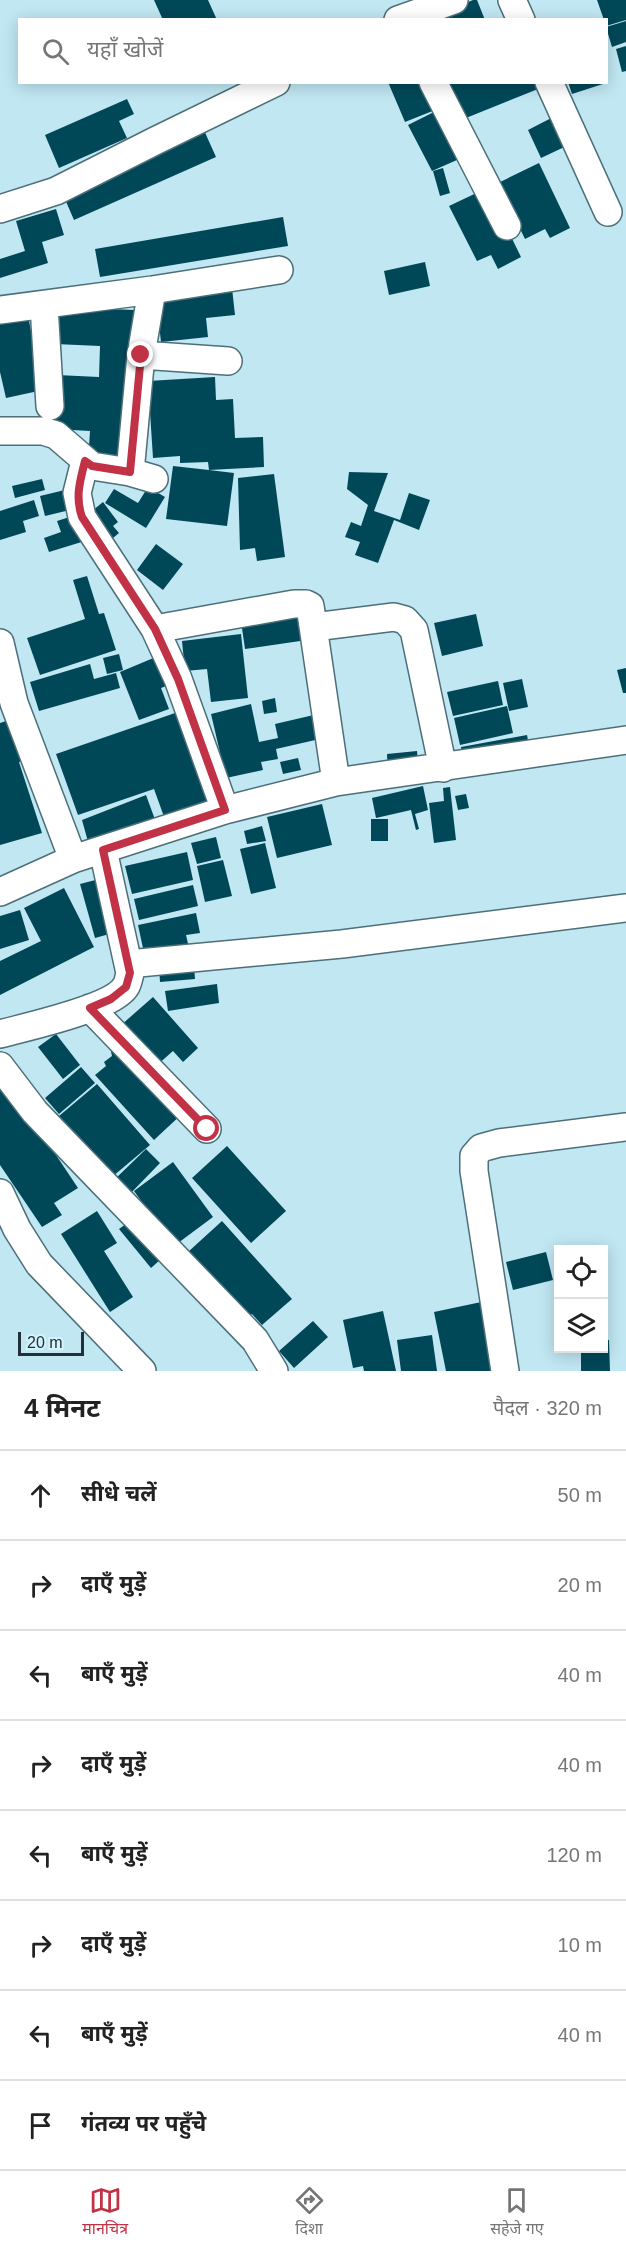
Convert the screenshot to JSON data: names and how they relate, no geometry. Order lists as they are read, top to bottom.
{
  "scale_bar": "20 m",
  "page": {
    "search": "यहाँ खोजें",
    "scale": "20 m",
    "heading": ["4 मिनट", "पैदल · 320 m"],
    "list": [
      ["सीधे चलें", "50 m"],
      ["दाएँ मुड़ें", "20 m"],
      ["बाएँ मुड़ें", "40 m"],
      ["दाएँ मुड़ें", "40 m"],
      ["बाएँ मुड़ें", "120 m"],
      ["दाएँ मुड़ें", "10 m"],
      ["बाएँ मुड़ें", "40 m"],
      "गंतव्य पर पहुँचे"
    ],
    "nav": ["मानचित्र", "दिशा", "सहेजे गए"]
  }
}
